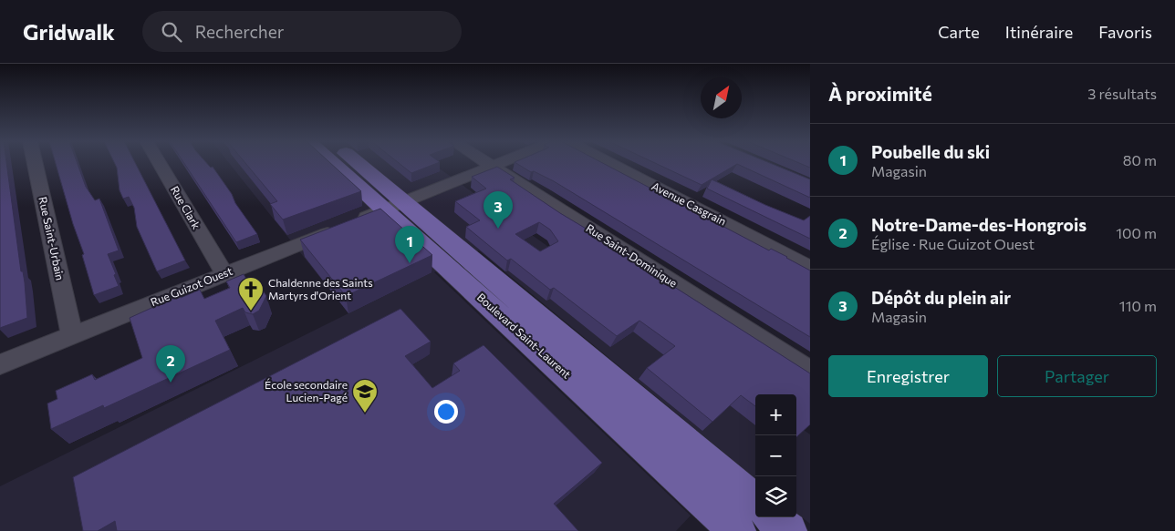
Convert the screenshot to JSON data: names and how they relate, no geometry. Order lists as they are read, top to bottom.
{
  "streets": {
    "main road": ["Boulevard Saint-Laurent"],
    "street": [
      "Avenue Casgrain",
      "Rue Clark",
      "Rue Saint-Urbain",
      "Rue Saint-Dominique",
      "Rue Guizot Ouest"
    ]
  },
  "crossings": [
    ["Rue Clark", "Rue Guizot Ouest"],
    ["Rue Saint-Urbain", "Rue Guizot Ouest"],
    ["Rue Saint-Dominique", "Rue Guizot Ouest"],
    ["Rue Guizot Ouest", "Boulevard Saint-Laurent"]
  ],
  "places": {
    "church": ["Chaldenne des Saints Martyrs d'Orient"],
    "school or university": ["École secondaire Lucien-Pagé"]
  },
  "north": "top right",
  "page": {
    "header": "Gridwalk",
    "search": "Rechercher",
    "nav": ["Carte", "Itinéraire", "Favoris"],
    "heading": ["À proximité", "3 résultats"],
    "list": [
      {
        "mark": "1",
        "name": "Poubelle du ski",
        "note": "Magasin",
        "value": "80 m"
      },
      {
        "mark": "2",
        "name": "Notre-Dame-des-Hongrois",
        "note": "Église · Rue Guizot Ouest",
        "value": "100 m"
      },
      {
        "mark": "3",
        "name": "Dépôt du plein air",
        "note": "Magasin",
        "value": "110 m"
      }
    ],
    "pins": ["3", "1", "2"],
    "buttons": ["Enregistrer", "Partager"],
    "map_buttons": ["+", "−"]
  }
}
